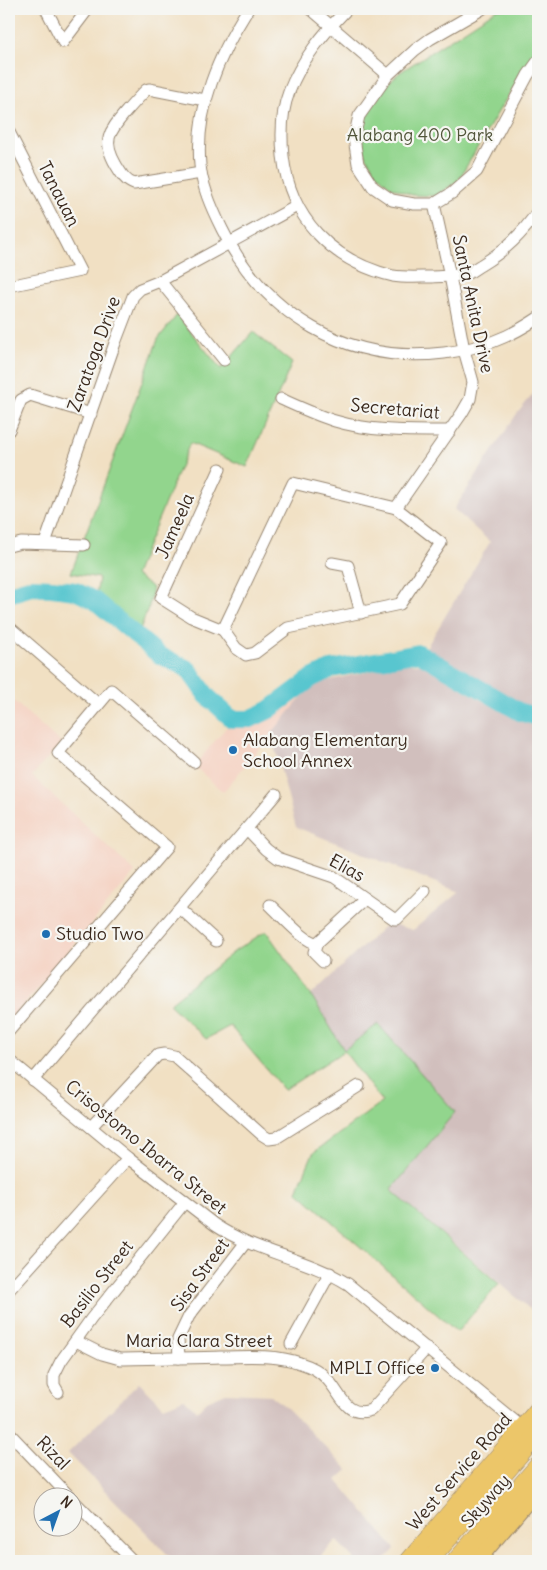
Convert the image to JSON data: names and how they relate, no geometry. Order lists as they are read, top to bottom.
{
  "streets": {
    "highway": ["Skyway"],
    "main road": ["West Service Road"],
    "street": [
      "Tanauan",
      "Santa Anita Drive",
      "Zaratoga Drive",
      "Secretariat",
      "Jameela",
      "Elias",
      "Crisostomo Ibarra Street",
      "Sisa Street",
      "Basilio Street",
      "Maria Clara Street",
      "Rizal"
    ]
  },
  "crossings": [
    ["Santa Anita Drive", "Secretariat"],
    ["Crisostomo Ibarra Street", "Sisa Street"],
    ["Crisostomo Ibarra Street", "Basilio Street"],
    ["Crisostomo Ibarra Street", "Maria Clara Street"],
    ["Crisostomo Ibarra Street", "West Service Road"],
    ["Sisa Street", "Maria Clara Street"],
    ["Basilio Street", "Maria Clara Street"]
  ],
  "parks": ["Alabang 400 Park"],
  "places": ["Alabang Elementary School Annex", "Studio Two", "MPLI Office"],
  "north": "top right"
}
